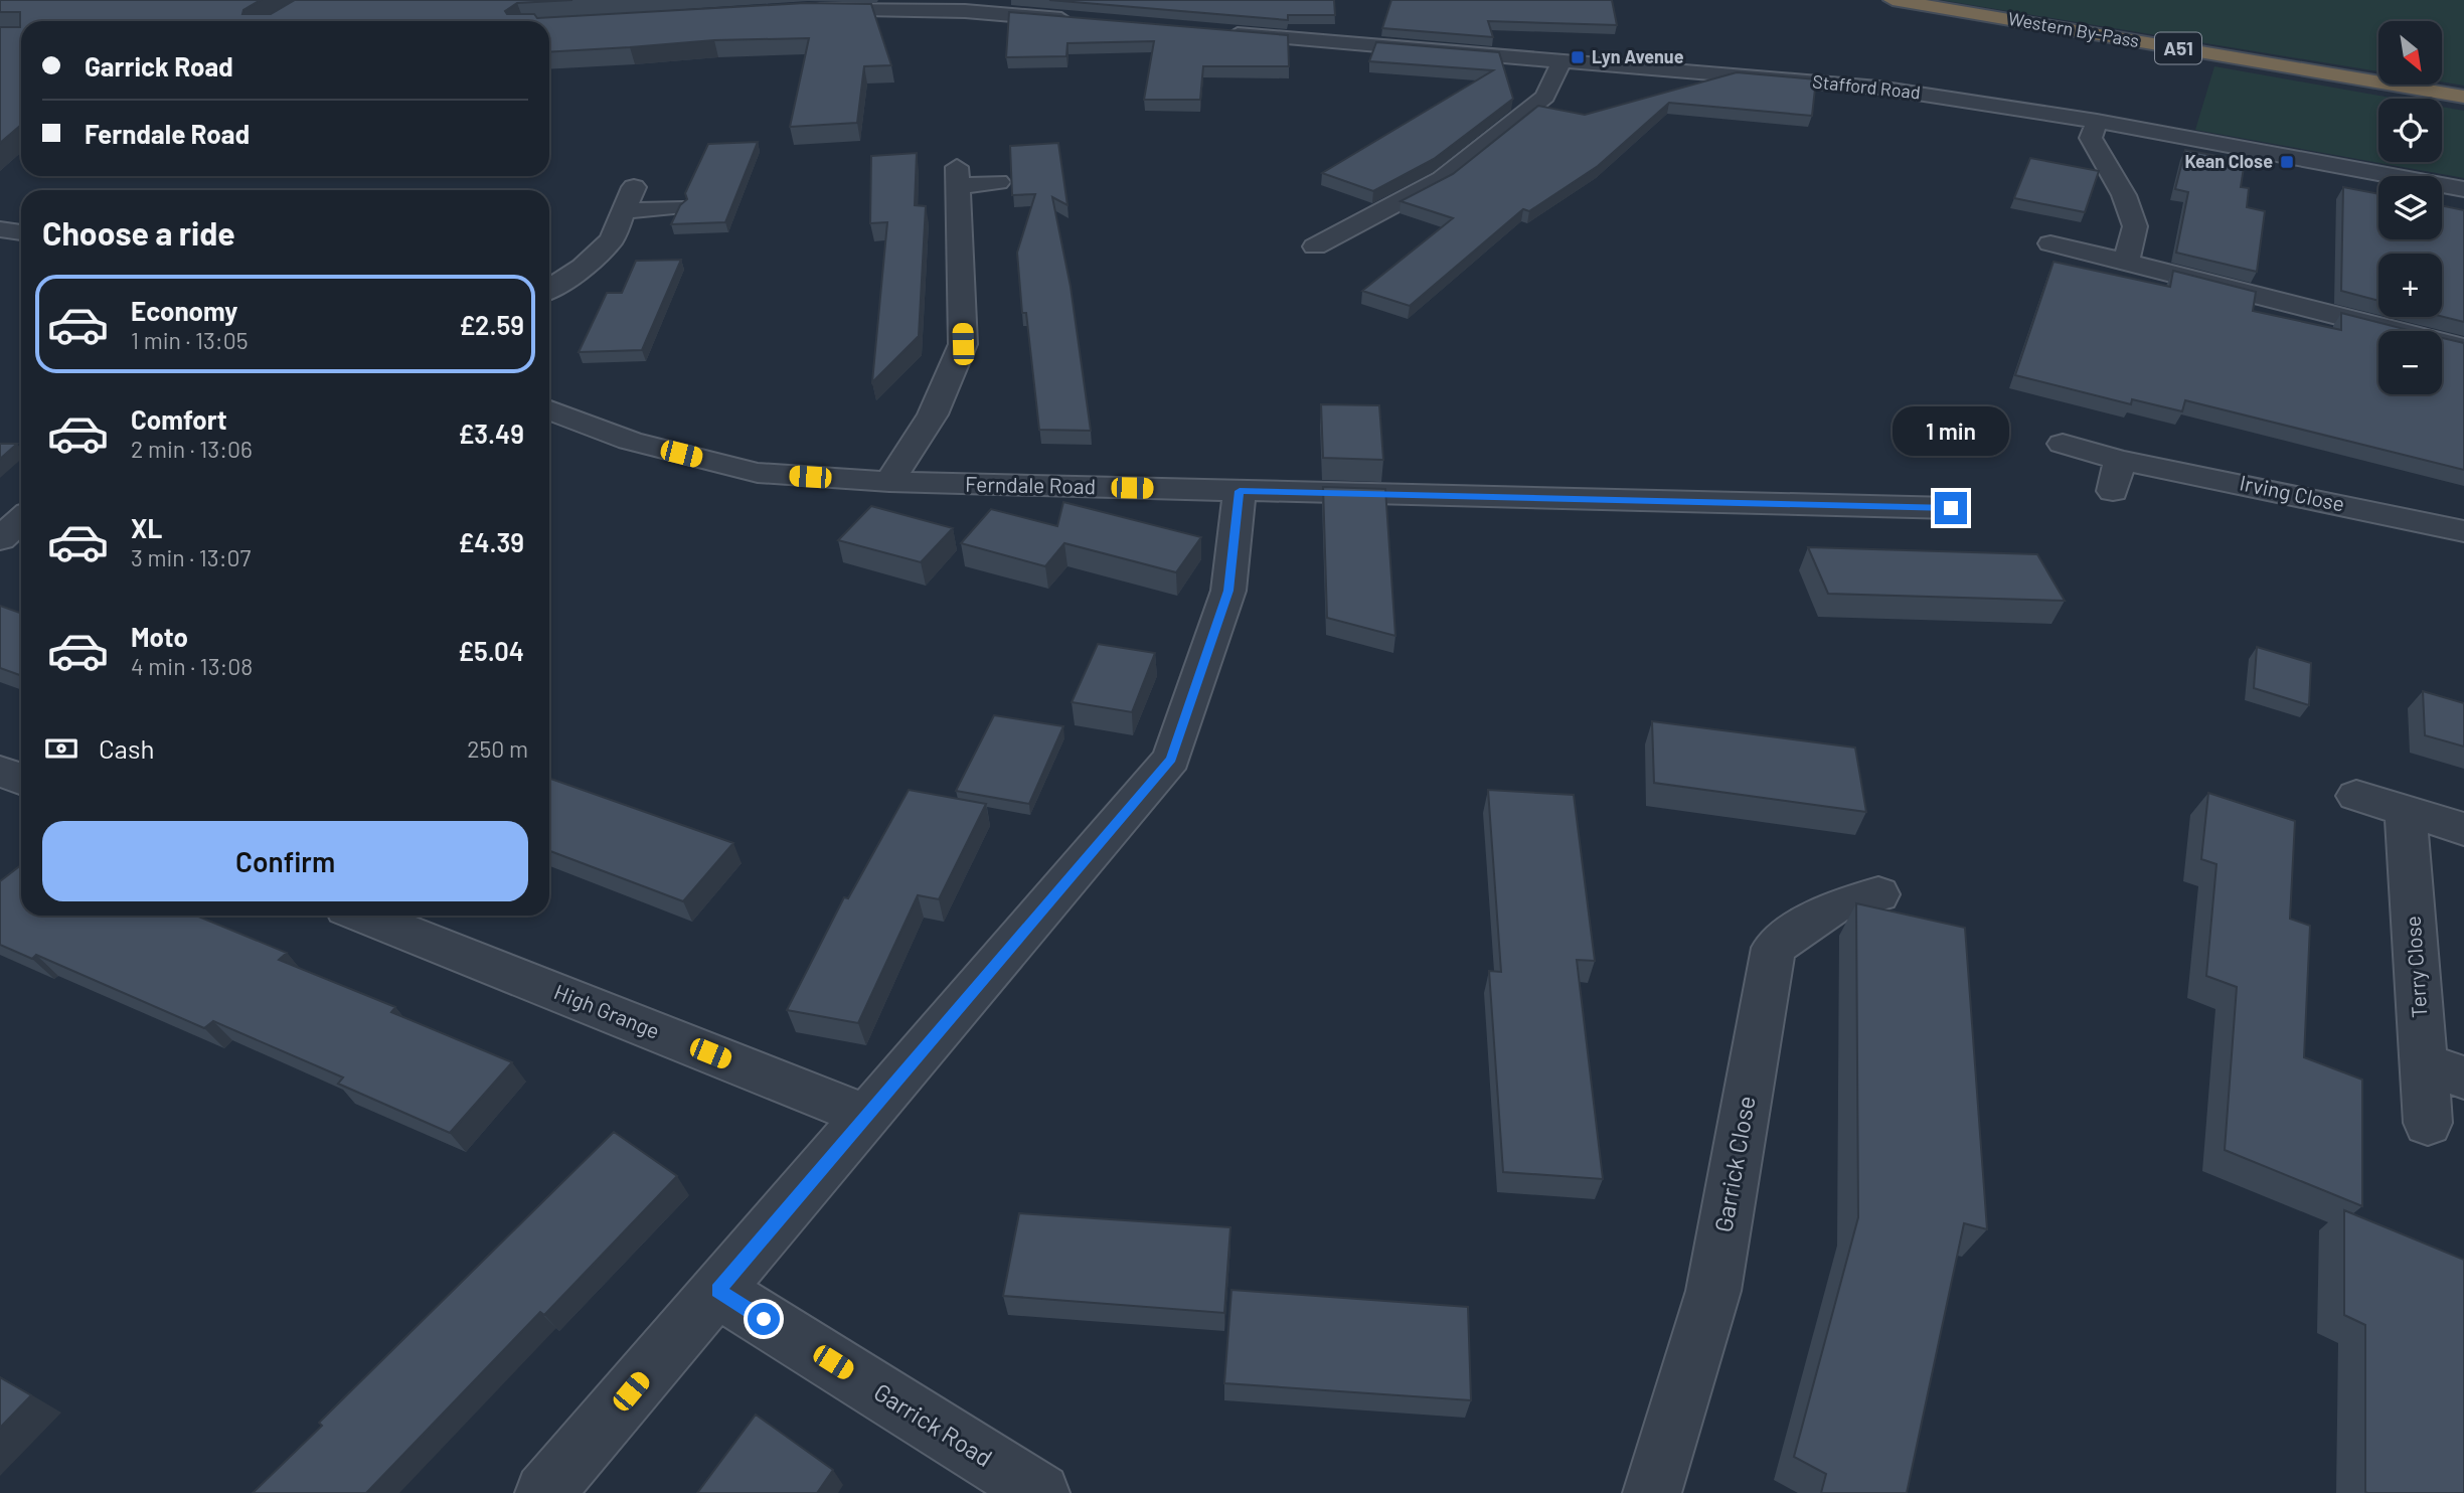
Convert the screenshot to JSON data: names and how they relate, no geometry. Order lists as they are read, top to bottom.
{
  "streets": {
    "highway": ["Western By-Pass", "A51"],
    "street": [
      "Stafford Road",
      "Ferndale Road",
      "Irving Close",
      "Terry Close",
      "High Grange",
      "Garrick Close",
      "Garrick Road"
    ]
  },
  "places": {
    "transit": ["Lyn Avenue", "Kean Close"]
  },
  "north": "bottom right",
  "page": {
    "map_buttons": ["+", "−"],
    "banner": ["Garrick Road", "Ferndale Road"],
    "heading": "Choose a ride",
    "list": [
      {
        "name": "Economy",
        "note": "1 min · 13:05",
        "value": "£2.59"
      },
      {
        "name": "Comfort",
        "note": "2 min · 13:06",
        "value": "£3.49"
      },
      {
        "name": "XL",
        "note": "3 min · 13:07",
        "value": "£4.39"
      },
      {
        "name": "Moto",
        "note": "4 min · 13:08",
        "value": "£5.04"
      }
    ],
    "bubble": "1 min",
    "pay": ["Cash", "250 m"],
    "buttons": "Confirm"
  }
}
